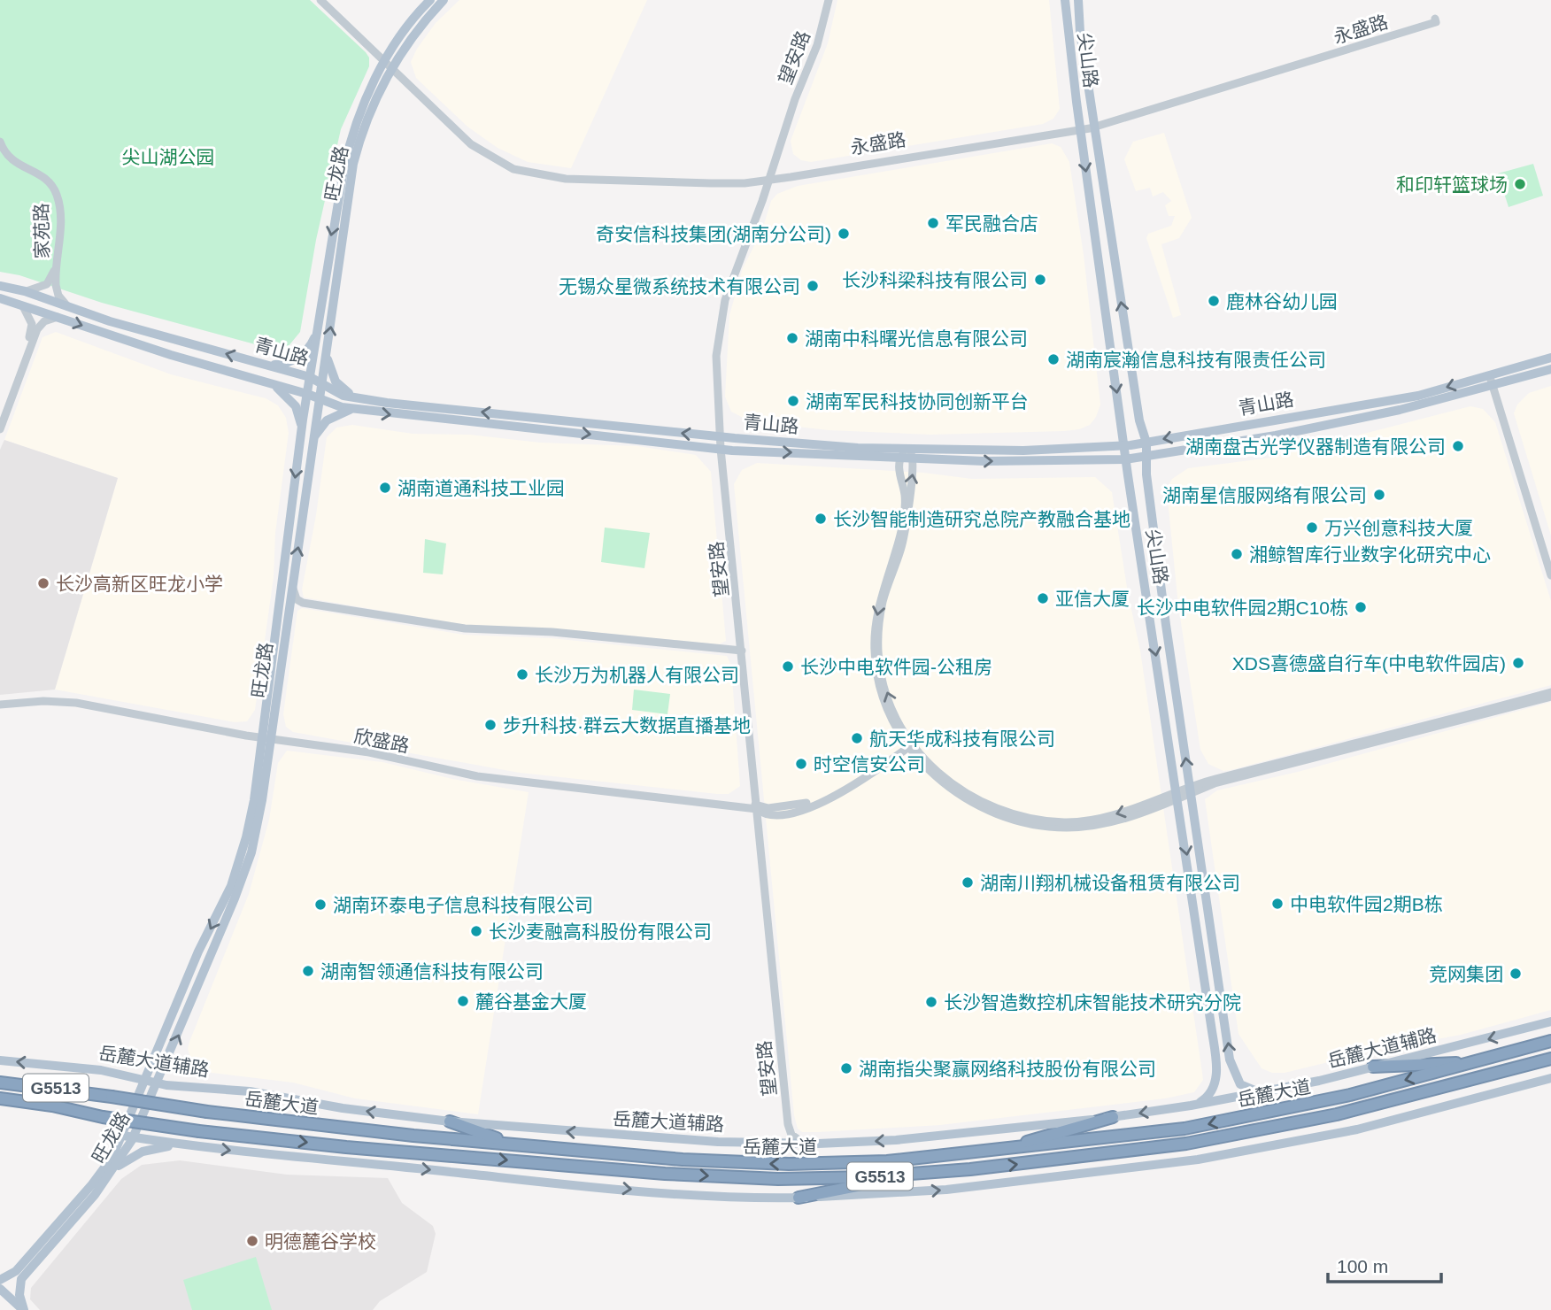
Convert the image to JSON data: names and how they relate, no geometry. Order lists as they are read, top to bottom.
{
  "streets": {
    "highway": ["G5513", "岳麓大道"],
    "main road": [
      "尖山路",
      "旺龙路",
      "青山路",
      "岳麓大道辅路"
    ],
    "street": [
      "永盛路",
      "望安路",
      "家苑路",
      "欣盛路"
    ]
  },
  "crossings": [
    ["永盛路", "望安路"],
    ["永盛路", "尖山路"],
    ["永盛路", "旺龙路"],
    ["望安路", "青山路"],
    ["望安路", "欣盛路"],
    ["望安路", "岳麓大道辅路"],
    ["尖山路", "青山路"],
    ["尖山路", "岳麓大道辅路"],
    ["旺龙路", "青山路"],
    ["旺龙路", "欣盛路"],
    ["旺龙路", "岳麓大道辅路"],
    ["家苑路", "青山路"]
  ],
  "parks": ["尖山湖公园"],
  "places": [
    "和印轩篮球场",
    "军民融合店",
    "奇安信科技集团(湖南分公司)",
    "长沙科梁科技有限公司",
    "无锡众星微系统技术有限公司",
    "鹿林谷幼儿园",
    "湖南中科曙光信息有限公司",
    "湖南宸瀚信息科技有限责任公司",
    "湖南军民科技协同创新平台",
    "湖南盘古光学仪器制造有限公司",
    "湖南道通科技工业园",
    "湖南星信服网络有限公司",
    "长沙智能制造研究总院产教融合基地",
    "万兴创意科技大厦",
    "湘鲸智库行业数字化研究中心",
    "长沙高新区旺龙小学",
    "亚信大厦",
    "长沙中电软件园2期C10栋",
    "XDS喜德盛自行车(中电软件园店)",
    "长沙中电软件园-公租房",
    "长沙万为机器人有限公司",
    "步升科技·群云大数据直播基地",
    "航天华成科技有限公司",
    "时空信安公司",
    "湖南川翔机械设备租赁有限公司",
    "中电软件园2期B栋",
    "湖南环泰电子信息科技有限公司",
    "长沙麦融高科股份有限公司",
    "湖南智领通信科技有限公司",
    "竞网集团",
    "麓谷基金大厦",
    "长沙智造数控机床智能技术研究分院",
    "湖南指尖聚赢网络科技股份有限公司",
    "明德麓谷学校"
  ],
  "scale_bar": "100 m"
}
